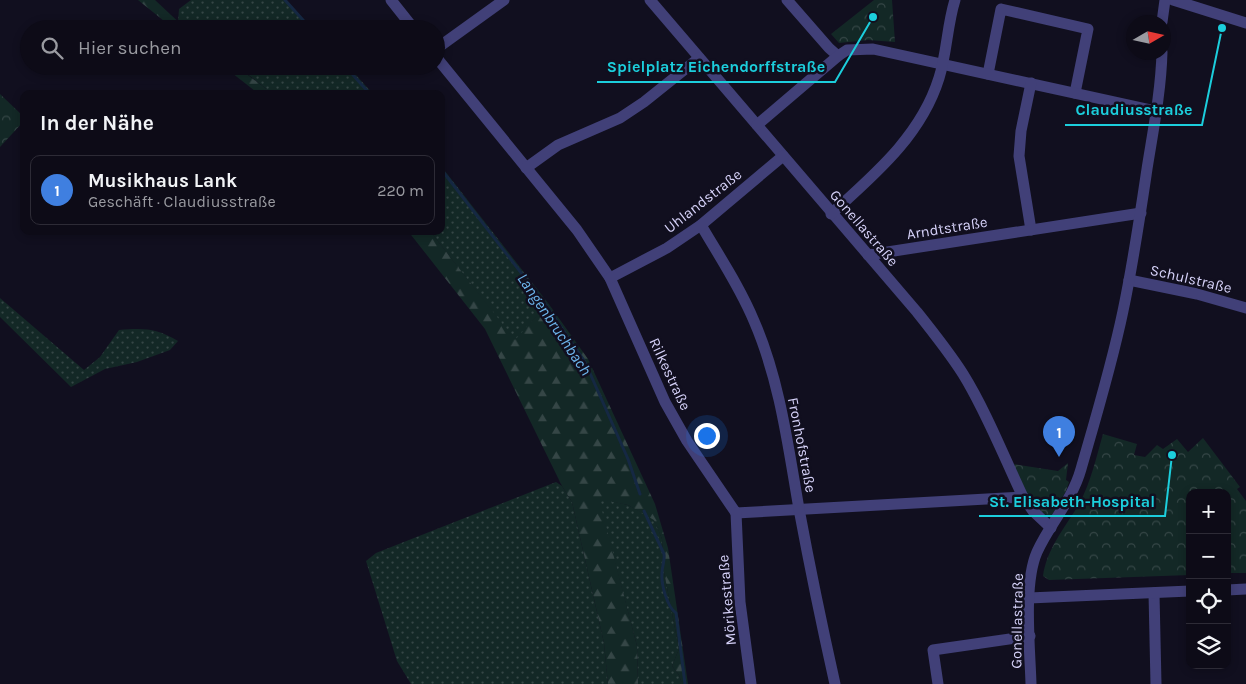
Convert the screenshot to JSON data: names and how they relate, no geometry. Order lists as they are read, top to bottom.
{
  "streets": {
    "street": [
      "Uhlandstraße",
      "Gonellastraße",
      "Arndtstraße",
      "Schulstraße",
      "Rilkestraße",
      "Fronhofstraße",
      "Mörikestraße"
    ]
  },
  "crossings": [
    ["Uhlandstraße", "Gonellastraße"],
    ["Uhlandstraße", "Rilkestraße"],
    ["Uhlandstraße", "Fronhofstraße"],
    ["Gonellastraße", "Arndtstraße"],
    ["Gonellastraße", "Schulstraße"],
    ["Rilkestraße", "Mörikestraße"]
  ],
  "water": ["Langenbruchbach"],
  "places": ["Spielplatz Eichendorffstraße", "Claudiusstraße", "St. Elisabeth-Hospital"],
  "north": "right",
  "page": {
    "search": "Hier suchen",
    "heading": "In der Nähe",
    "list": [
      {
        "mark": "1",
        "name": "Musikhaus Lank",
        "note": "Geschäft · Claudiusstraße",
        "value": "220 m"
      }
    ],
    "pins": "1",
    "map_buttons": ["+", "−"]
  }
}
